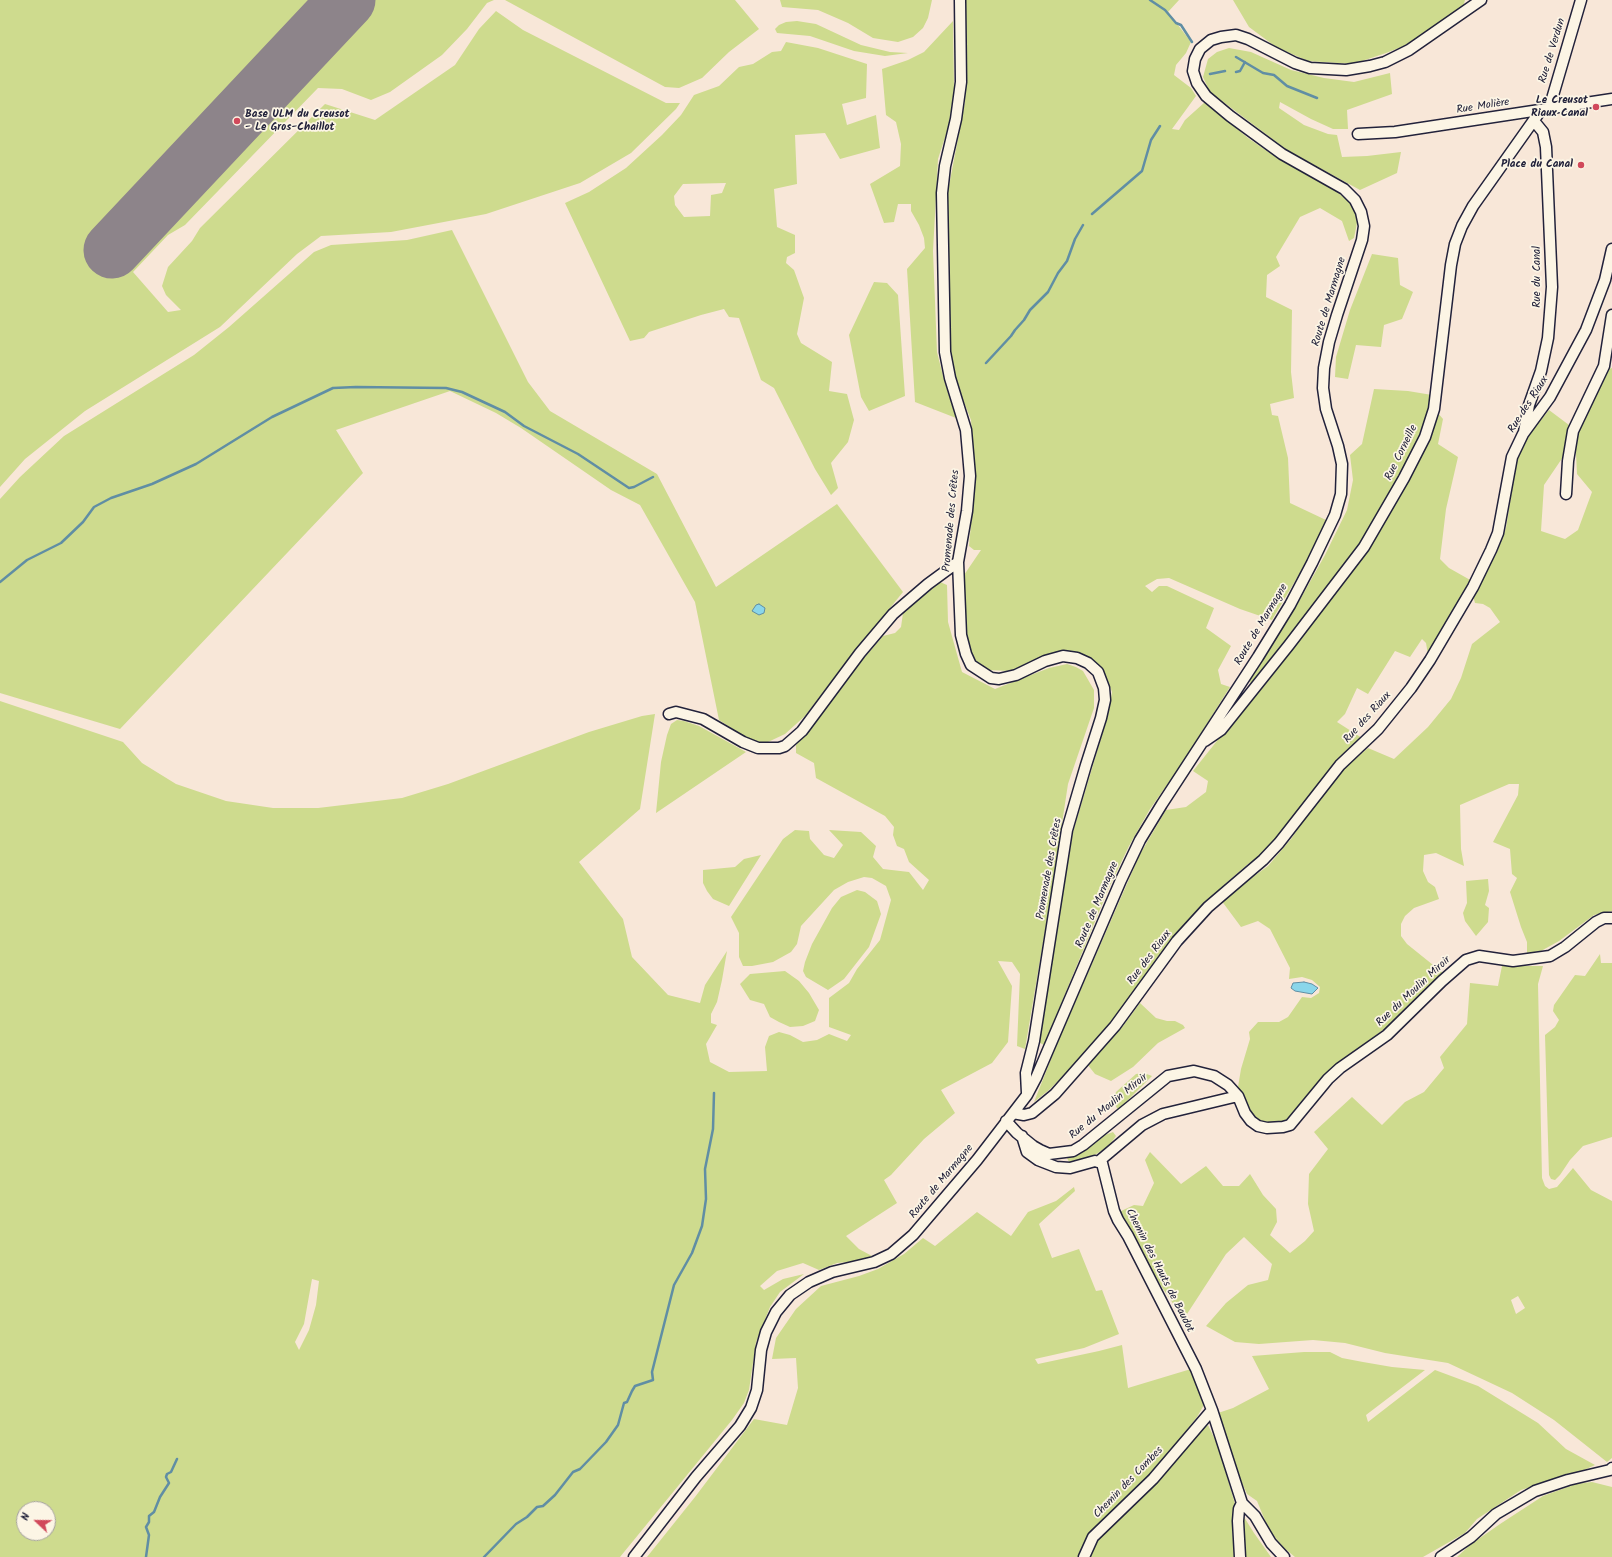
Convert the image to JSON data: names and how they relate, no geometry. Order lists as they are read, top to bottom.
{
  "streets": {
    "street": [
      "Rue de Verdun",
      "Rue Molière",
      "Rue du Canal",
      "Route de Marmagne",
      "Rue des Riaux",
      "Rue Corneille",
      "Promenade des Crêtes",
      "Rue du Moulin Miroir",
      "Chemin des Hauts de Baudot",
      "Chemin des Combes"
    ]
  },
  "crossings": [
    ["Rue de Verdun", "Rue Molière"],
    ["Rue de Verdun", "Rue Corneille"],
    ["Rue Molière", "Rue Corneille"],
    ["Rue du Canal", "Rue des Riaux"],
    ["Rue du Canal", "Rue Corneille"],
    ["Route de Marmagne", "Rue des Riaux"],
    ["Route de Marmagne", "Rue Corneille"],
    ["Route de Marmagne", "Promenade des Crêtes"],
    ["Route de Marmagne", "Rue du Moulin Miroir"],
    ["Chemin des Hauts de Baudot", "Chemin des Combes"]
  ],
  "places": ["Le Creusot Riaux Canal", "Base ULM du Creusot - Le Gros-Chaillot", "Place du Canal"],
  "north": "left"
}
